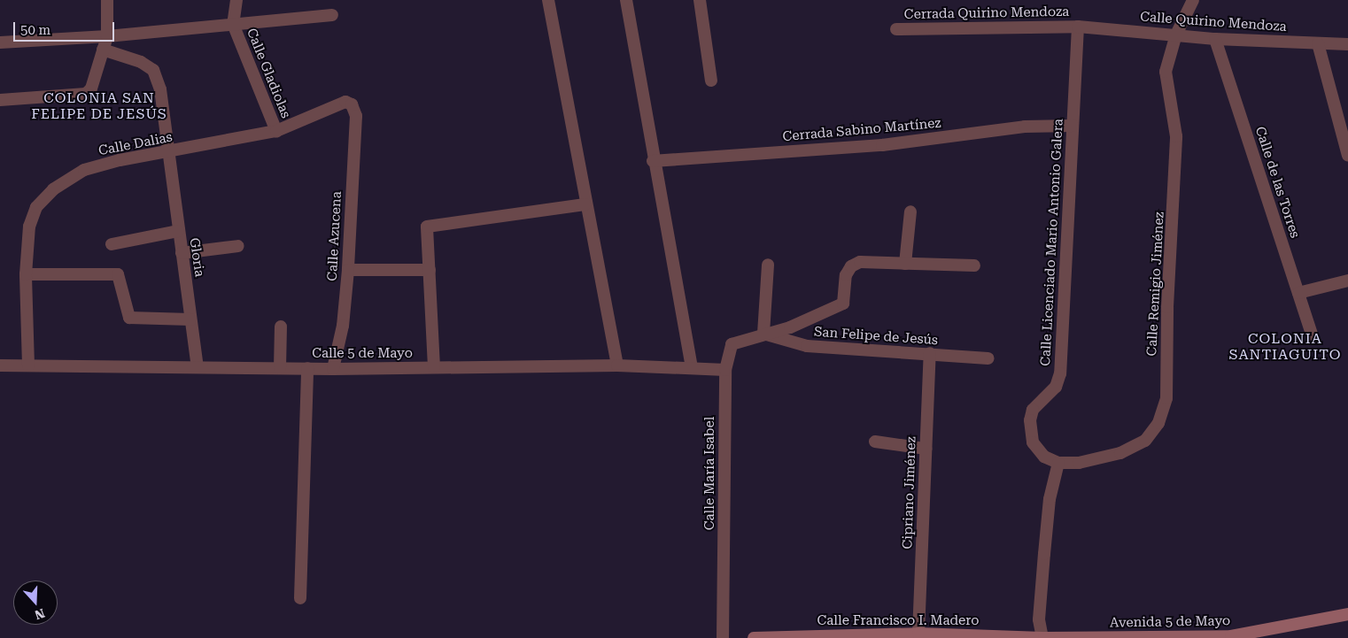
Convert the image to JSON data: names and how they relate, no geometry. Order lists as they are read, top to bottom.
{
  "streets": {
    "main road": ["Calle Francisco I. Madero", "Avenida 5 de Mayo"],
    "street": [
      "Cerrada Quirino Mendoza",
      "Calle Quirino Mendoza",
      "Calle Gladiolas",
      "Cerrada Sabino Martínez",
      "Calle Dalias",
      "Calle de las Torres",
      "Calle Azucena",
      "Calle Licenciado Mario Antonio Galera",
      "Gloria",
      "Calle Remigio Jiménez",
      "San Felipe de Jesús",
      "Calle 5 de Mayo",
      "Calle María Isabel",
      "Cipriano Jiménez"
    ]
  },
  "crossings": [
    ["Cerrada Quirino Mendoza", "Calle Quirino Mendoza"],
    ["Cerrada Quirino Mendoza", "Calle Licenciado Mario Antonio Galera"],
    ["Calle Quirino Mendoza", "Calle de las Torres"],
    ["Calle Quirino Mendoza", "Calle Licenciado Mario Antonio Galera"],
    ["Calle Quirino Mendoza", "Calle Remigio Jiménez"],
    ["Calle Gladiolas", "Calle Dalias"],
    ["Cerrada Sabino Martínez", "Calle Licenciado Mario Antonio Galera"],
    ["Calle Dalias", "Calle Azucena"],
    ["Calle Dalias", "Gloria"],
    ["Calle Dalias", "Calle 5 de Mayo"],
    ["Calle Azucena", "Calle 5 de Mayo"],
    ["Calle Licenciado Mario Antonio Galera", "Calle Remigio Jiménez"],
    ["Gloria", "Calle 5 de Mayo"],
    ["San Felipe de Jesús", "Calle María Isabel"],
    ["San Felipe de Jesús", "Cipriano Jiménez"],
    ["Calle 5 de Mayo", "Calle María Isabel"],
    ["Cipriano Jiménez", "Calle Francisco I. Madero"],
    ["Calle Francisco I. Madero", "Avenida 5 de Mayo"]
  ],
  "districts": ["COLONIA SAN FELIPE DE JESÚS", "COLONIA SANTIAGUITO"],
  "scale_bar": "50 m",
  "north": "bottom"
}
